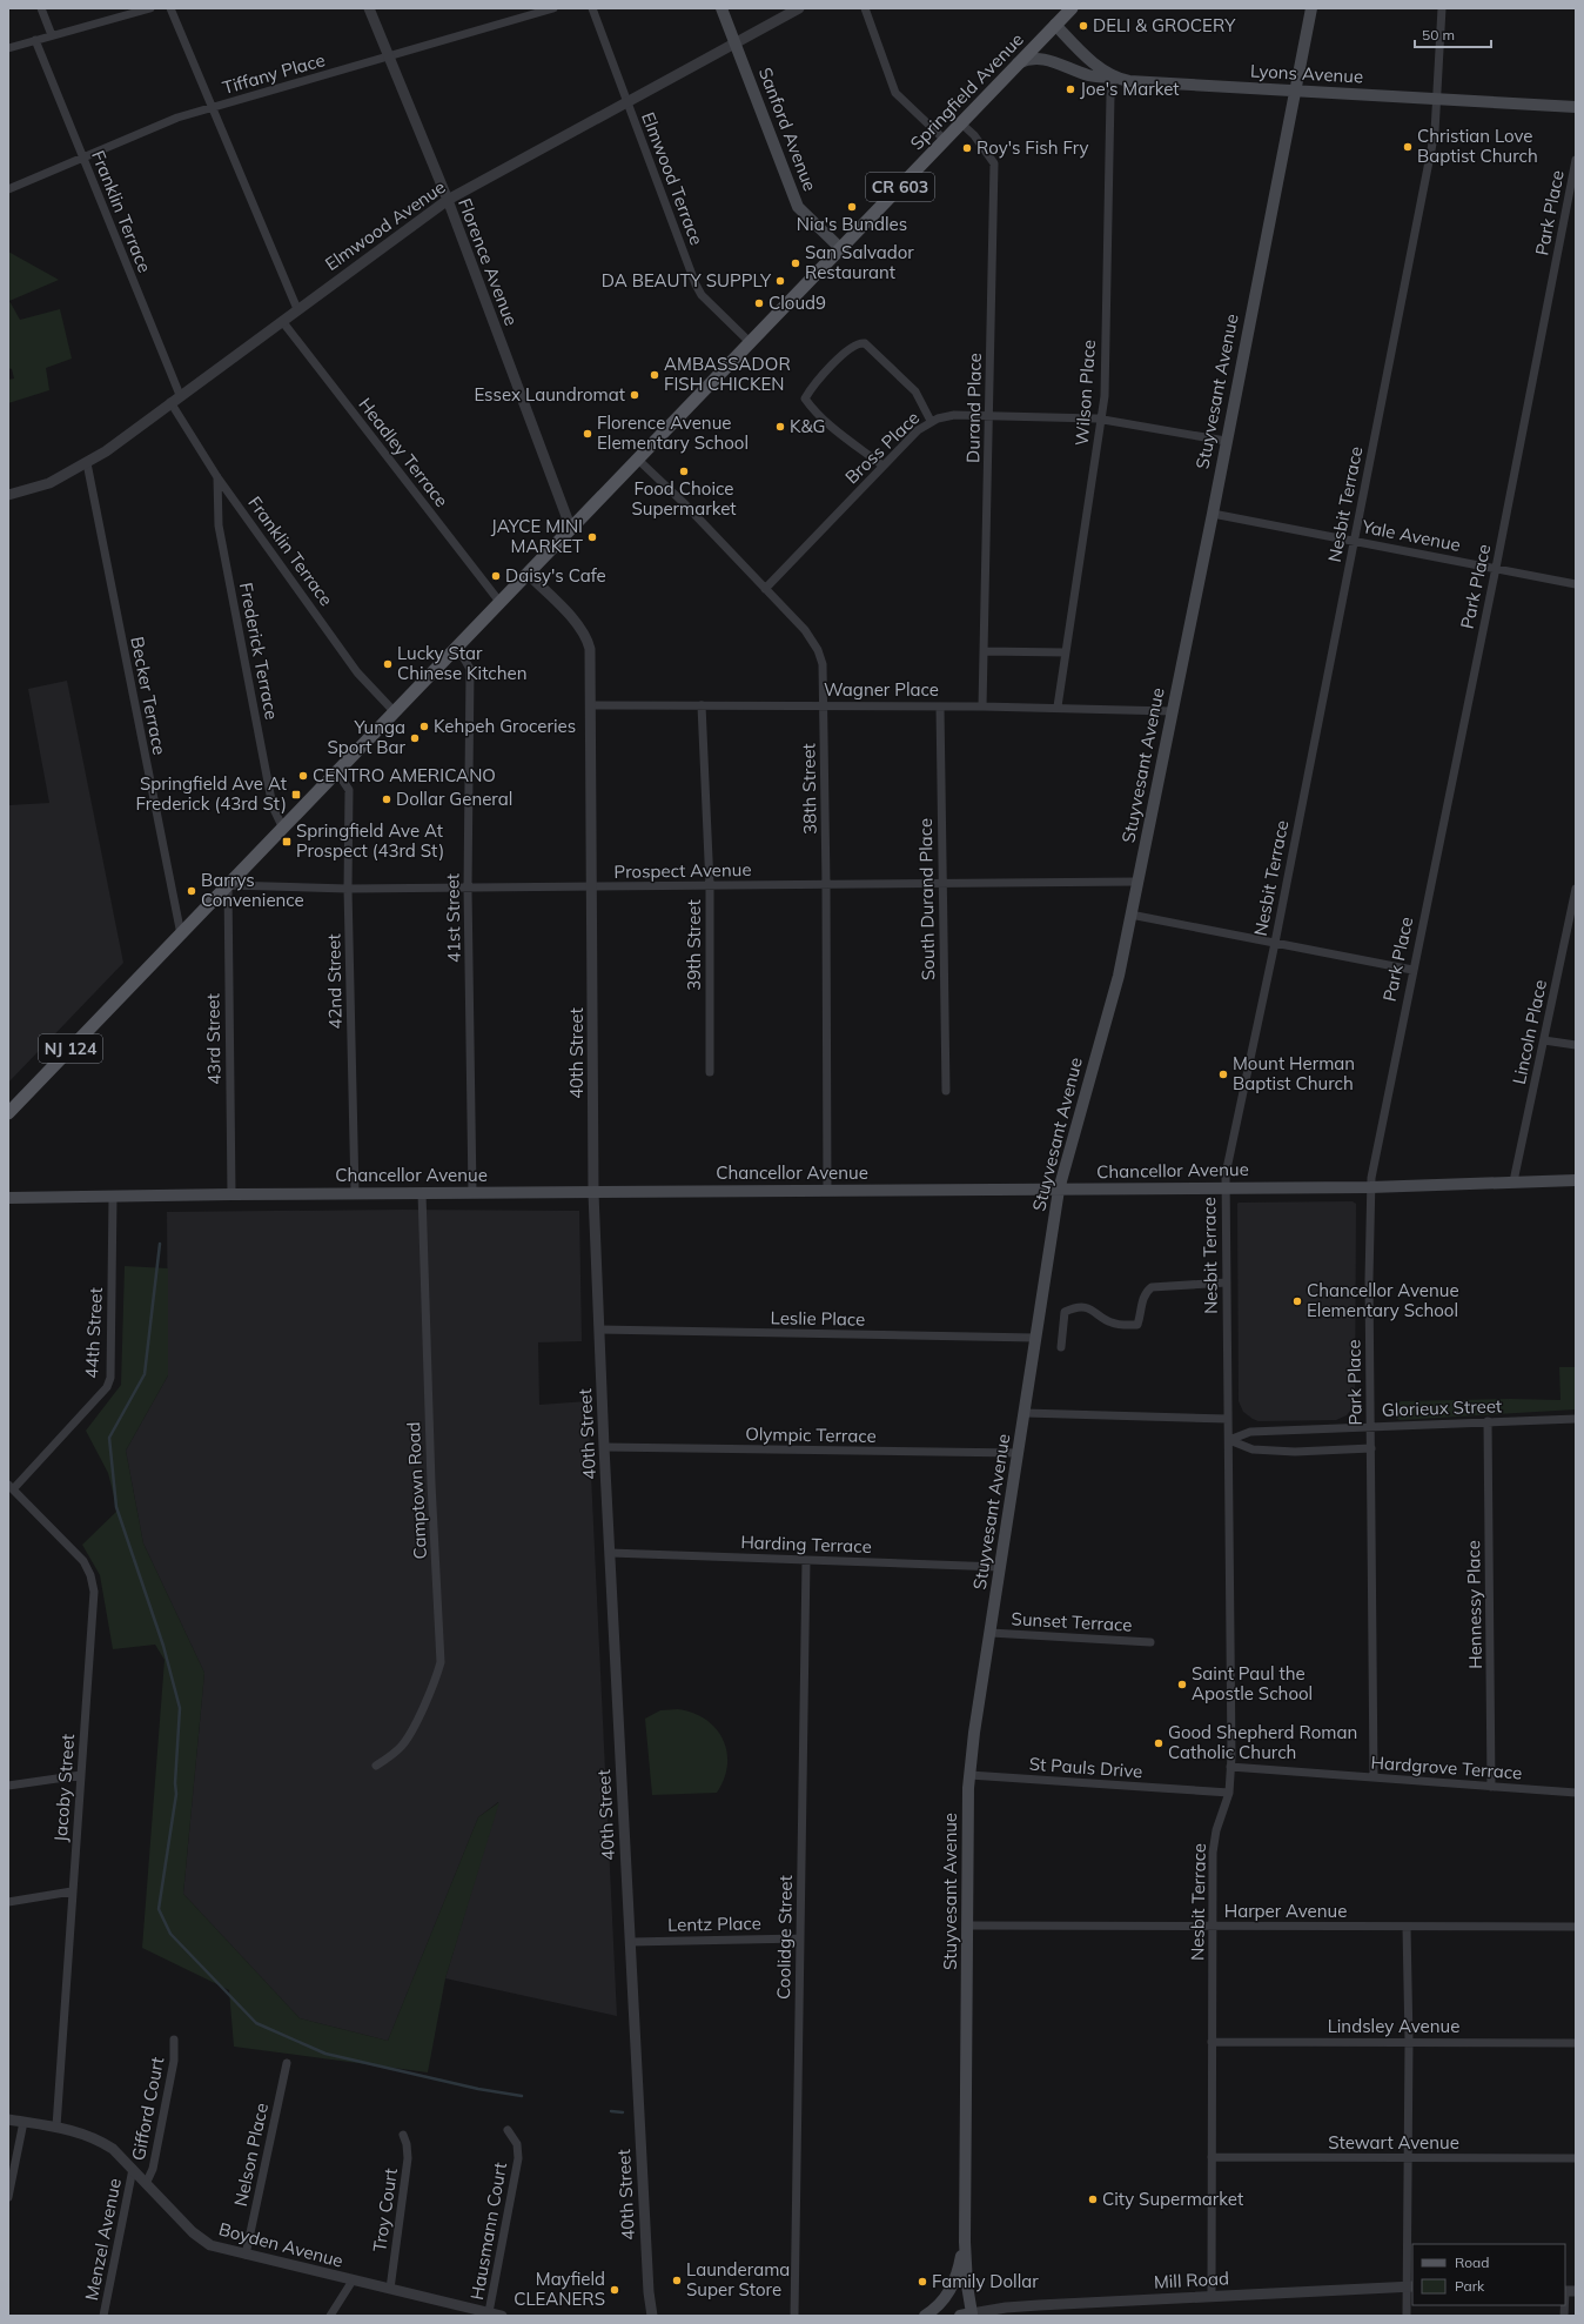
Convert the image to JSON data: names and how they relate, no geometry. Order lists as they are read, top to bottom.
{
  "streets": {
    "main road": [
      "Lyons Avenue",
      "Springfield Avenue",
      "Sanford Avenue",
      "CR 603",
      "Stuyvesant Avenue",
      "NJ 124",
      "Chancellor Avenue"
    ],
    "street": [
      "Tiffany Place",
      "Elmwood Terrace",
      "Franklin Terrace",
      "Park Place",
      "Elmwood Avenue",
      "Florence Avenue",
      "Wilson Place",
      "Durand Place",
      "Bross Place",
      "Headley Terrace",
      "Nesbit Terrace",
      "Yale Avenue",
      "Frederick Terrace",
      "Wagner Place",
      "Becker Terrace",
      "38th Street",
      "Prospect Avenue",
      "South Durand Place",
      "41st Street",
      "39th Street",
      "42nd Street",
      "Lincoln Place",
      "43rd Street",
      "40th Street",
      "Leslie Place",
      "44th Street",
      "Glorieux Street",
      "Olympic Terrace",
      "Camptown Road",
      "Harding Terrace",
      "Hennessy Place",
      "Sunset Terrace",
      "St Pauls Drive",
      "Hardgrove Terrace",
      "Jacoby Street",
      "Harper Avenue",
      "Lentz Place",
      "Coolidge Street",
      "Lindsley Avenue",
      "Gifford Court",
      "Stewart Avenue",
      "Nelson Place",
      "Troy Court",
      "Hausmann Court",
      "Menzel Avenue",
      "Boyden Avenue",
      "Mill Road"
    ]
  },
  "crossings": [
    ["Tiffany Place", "Franklin Terrace"],
    ["Tiffany Place", "Florence Avenue"],
    ["Lyons Avenue", "Springfield Avenue"],
    ["Lyons Avenue", "Stuyvesant Avenue"],
    ["Lyons Avenue", "Wilson Place"],
    ["Lyons Avenue", "Nesbit Terrace"],
    ["Springfield Avenue", "Sanford Avenue"],
    ["Springfield Avenue", "Elmwood Terrace"],
    ["Springfield Avenue", "Franklin Terrace"],
    ["Springfield Avenue", "Florence Avenue"],
    ["Springfield Avenue", "Durand Place"],
    ["Springfield Avenue", "Headley Terrace"],
    ["Springfield Avenue", "Frederick Terrace"],
    ["Springfield Avenue", "Becker Terrace"],
    ["Springfield Avenue", "38th Street"],
    ["Springfield Avenue", "Prospect Avenue"],
    ["Springfield Avenue", "41st Street"],
    ["Springfield Avenue", "42nd Street"],
    ["Springfield Avenue", "43rd Street"],
    ["Springfield Avenue", "40th Street"],
    ["Sanford Avenue", "Elmwood Avenue"],
    ["Elmwood Terrace", "Elmwood Avenue"],
    ["Franklin Terrace", "Elmwood Avenue"],
    ["Franklin Terrace", "Frederick Terrace"],
    ["Park Place", "Yale Avenue"],
    ["Park Place", "Chancellor Avenue"],
    ["Park Place", "Glorieux Street"],
    ["Park Place", "Hardgrove Terrace"],
    ["Elmwood Avenue", "Florence Avenue"],
    ["Elmwood Avenue", "Headley Terrace"],
    ["Elmwood Avenue", "Becker Terrace"],
    ["Stuyvesant Avenue", "Bross Place"],
    ["Stuyvesant Avenue", "Yale Avenue"],
    ["Stuyvesant Avenue", "Wagner Place"],
    ["Stuyvesant Avenue", "Prospect Avenue"],
    ["Stuyvesant Avenue", "Chancellor Avenue"],
    ["Stuyvesant Avenue", "Leslie Place"],
    ["Stuyvesant Avenue", "Olympic Terrace"],
    ["Stuyvesant Avenue", "Harding Terrace"],
    ["Stuyvesant Avenue", "Sunset Terrace"],
    ["Stuyvesant Avenue", "St Pauls Drive"],
    ["Stuyvesant Avenue", "Harper Avenue"],
    ["Stuyvesant Avenue", "Mill Road"],
    ["Wilson Place", "Bross Place"],
    ["Wilson Place", "Wagner Place"],
    ["Durand Place", "Bross Place"],
    ["Durand Place", "Wagner Place"],
    ["Bross Place", "38th Street"],
    ["Nesbit Terrace", "Yale Avenue"],
    ["Nesbit Terrace", "Chancellor Avenue"],
    ["Nesbit Terrace", "Glorieux Street"],
    ["Nesbit Terrace", "St Pauls Drive"],
    ["Nesbit Terrace", "Hardgrove Terrace"],
    ["Nesbit Terrace", "Harper Avenue"],
    ["Nesbit Terrace", "Lindsley Avenue"],
    ["Nesbit Terrace", "Stewart Avenue"],
    ["Nesbit Terrace", "Mill Road"],
    ["Wagner Place", "38th Street"],
    ["Wagner Place", "South Durand Place"],
    ["Wagner Place", "39th Street"],
    ["Wagner Place", "40th Street"],
    ["38th Street", "Prospect Avenue"],
    ["38th Street", "Chancellor Avenue"],
    ["Prospect Avenue", "South Durand Place"],
    ["Prospect Avenue", "41st Street"],
    ["Prospect Avenue", "39th Street"],
    ["Prospect Avenue", "42nd Street"],
    ["Prospect Avenue", "43rd Street"],
    ["Prospect Avenue", "40th Street"],
    ["41st Street", "Chancellor Avenue"],
    ["42nd Street", "Chancellor Avenue"],
    ["Lincoln Place", "Chancellor Avenue"],
    ["43rd Street", "Chancellor Avenue"],
    ["40th Street", "Chancellor Avenue"],
    ["40th Street", "Leslie Place"],
    ["40th Street", "Olympic Terrace"],
    ["40th Street", "Harding Terrace"],
    ["40th Street", "Lentz Place"],
    ["Chancellor Avenue", "44th Street"],
    ["Chancellor Avenue", "Camptown Road"],
    ["44th Street", "Jacoby Street"],
    ["Glorieux Street", "Hennessy Place"],
    ["Harding Terrace", "Coolidge Street"],
    ["Hennessy Place", "Hardgrove Terrace"],
    ["Jacoby Street", "Boyden Avenue"],
    ["Lentz Place", "Coolidge Street"],
    ["Gifford Court", "Boyden Avenue"],
    ["Nelson Place", "Boyden Avenue"],
    ["Troy Court", "Boyden Avenue"],
    ["Hausmann Court", "Boyden Avenue"],
    ["Menzel Avenue", "Boyden Avenue"]
  ],
  "places": {
    "other": [
      "DELI & GROCERY",
      "Joe's Market",
      "Christian Love Baptist Church",
      "Roy's Fish Fry",
      "Nia's Bundles",
      "San Salvador Restaurant",
      "DA BEAUTY SUPPLY",
      "Cloud9",
      "AMBASSADOR FISH CHICKEN",
      "Essex Laundromat",
      "K&G",
      "Florence Avenue Elementary School",
      "Food Choice Supermarket",
      "JAYCE MINI MARKET",
      "Daisy's Cafe",
      "Lucky Star Chinese Kitchen",
      "Kehpeh Groceries",
      "Yunga Sport Bar",
      "CENTRO AMERICANO",
      "Dollar General",
      "Barrys Convenience",
      "Mount Herman Baptist Church",
      "Chancellor Avenue Elementary School",
      "Saint Paul the Apostle School",
      "Good Shepherd Roman Catholic Church",
      "City Supermarket",
      "Launderama Super Store",
      "Family Dollar",
      "Mayfield CLEANERS"
    ],
    "transit": ["Springfield Ave At Frederick (43rd St)", "Springfield Ave At Prospect (43rd St)"]
  },
  "legend": ["Road", "Park"],
  "scale_bar": "50 m"
}
